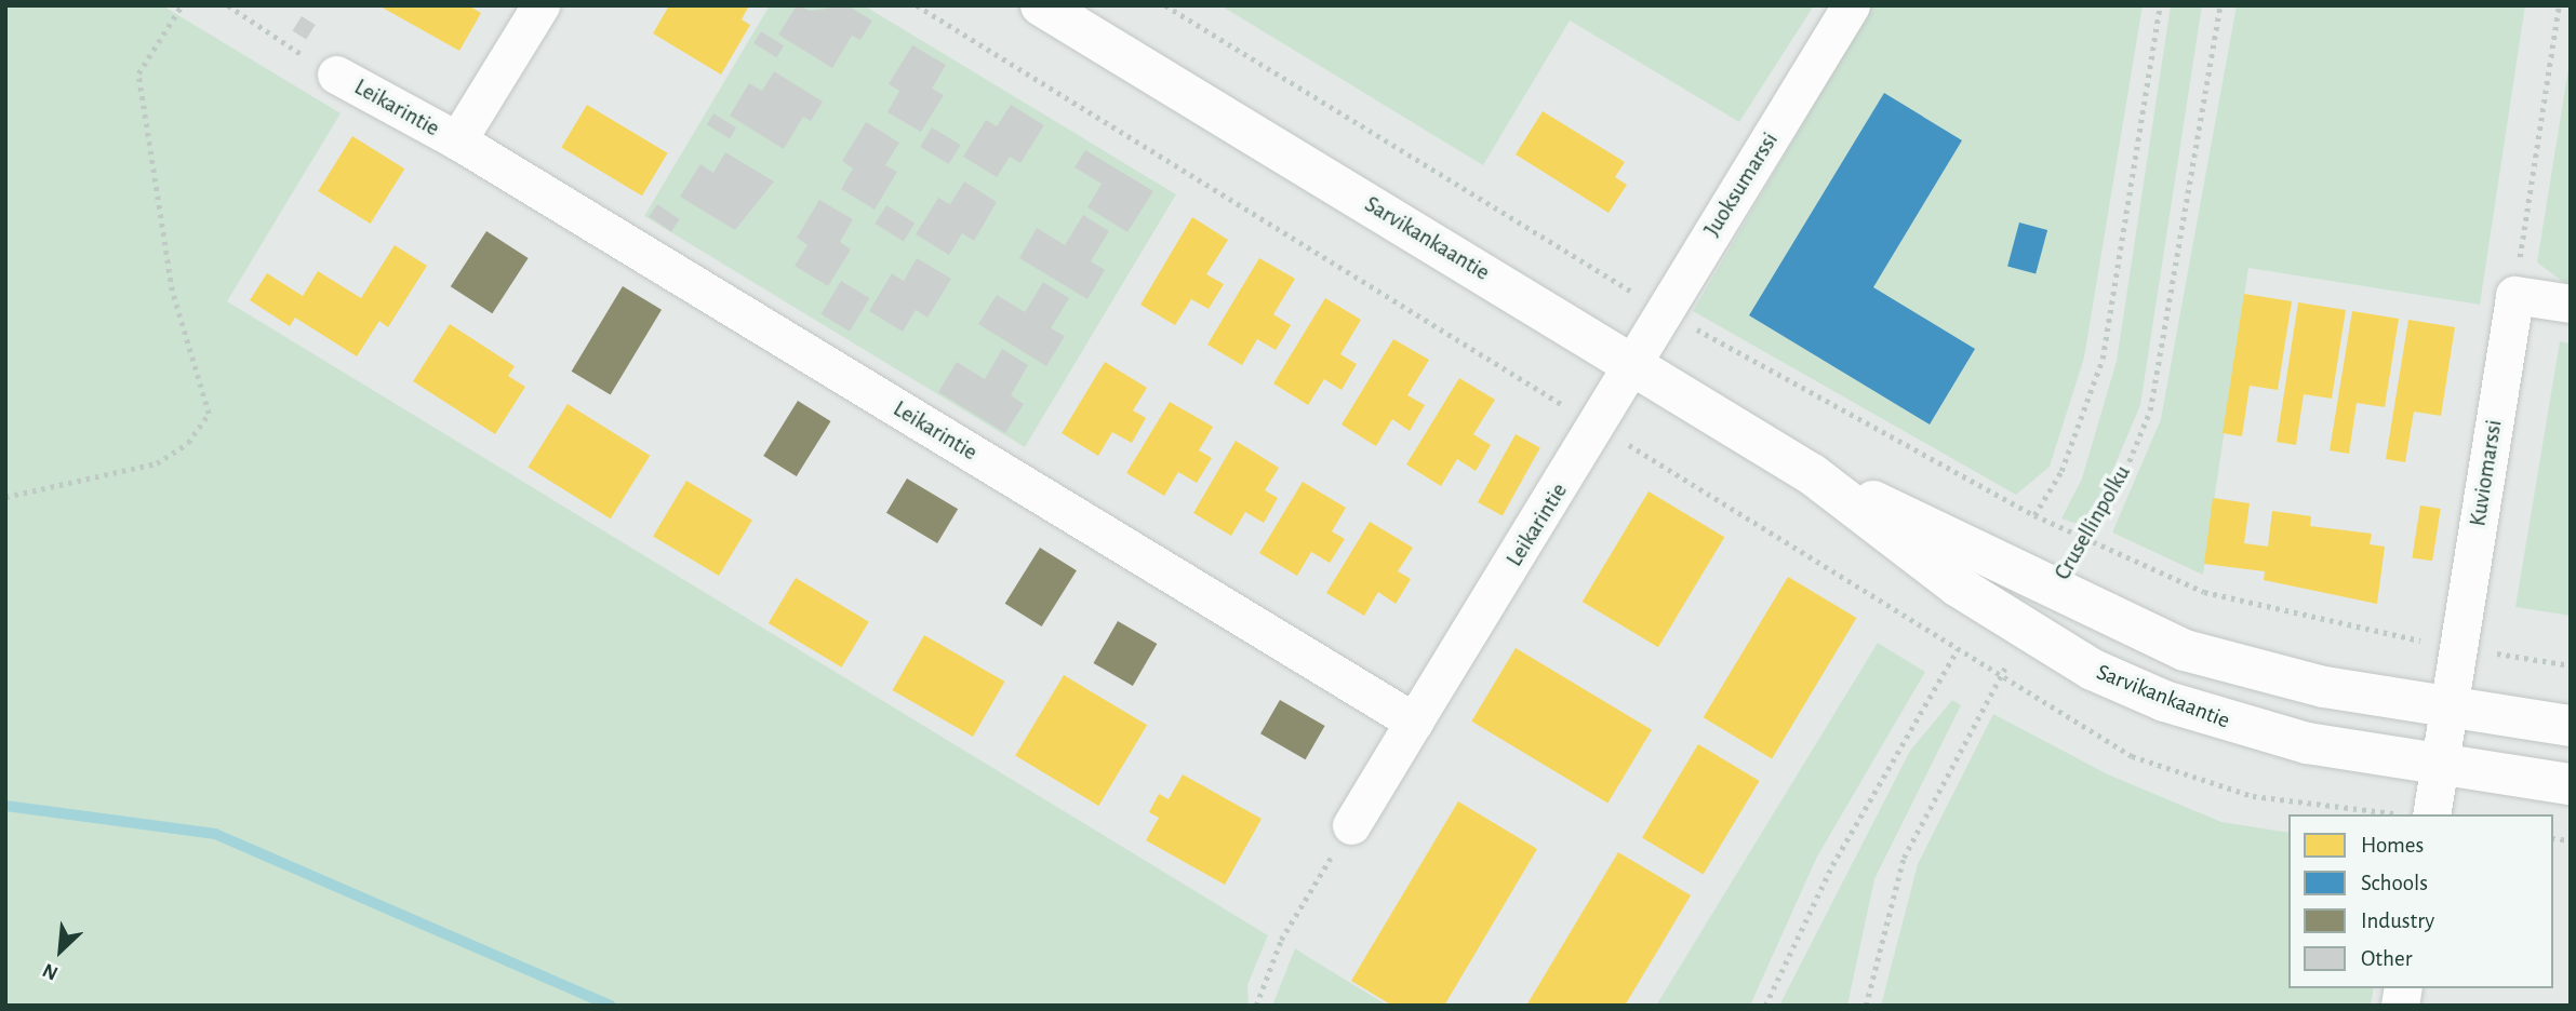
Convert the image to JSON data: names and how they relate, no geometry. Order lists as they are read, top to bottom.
{
  "streets": {
    "street": [
      "Leikarintie",
      "Juoksumarssi",
      "Sarvikankaantie",
      "Kuviomarssi"
    ],
    "path": ["Crusellinpolku"]
  },
  "crossings": [
    ["Leikarintie", "Juoksumarssi"],
    ["Leikarintie", "Sarvikankaantie"],
    ["Juoksumarssi", "Sarvikankaantie"],
    ["Sarvikankaantie", "Kuviomarssi"],
    ["Sarvikankaantie", "Crusellinpolku"]
  ],
  "legend": [
    "Homes",
    "Schools",
    "Industry",
    "Other"
  ],
  "north": "bottom left"
}
